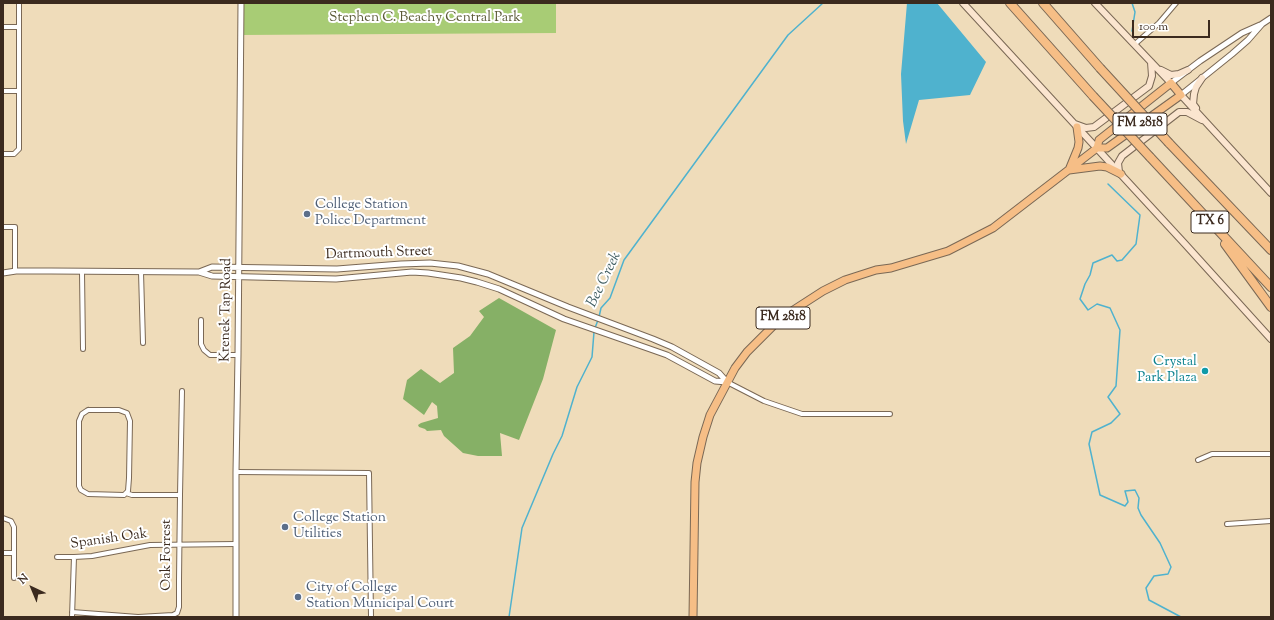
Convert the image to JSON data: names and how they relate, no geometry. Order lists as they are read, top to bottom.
{
  "streets": {
    "highway": ["TX 6"],
    "main road": ["FM 2818"],
    "street": [
      "Dartmouth Street",
      "Krenek Tap Road",
      "Spanish Oak",
      "Oak Forrest"
    ]
  },
  "crossings": [
    ["FM 2818", "Dartmouth Street"],
    ["Dartmouth Street", "Krenek Tap Road"],
    ["Krenek Tap Road", "Spanish Oak"],
    ["Spanish Oak", "Oak Forrest"]
  ],
  "water": ["Bee Creek"],
  "parks": ["Stephen C. Beachy Central Park"],
  "places": [
    "College Station Police Department",
    "Crystal Park Plaza",
    "College Station Utilities",
    "City of College Station Municipal Court"
  ],
  "scale_bar": "100 m",
  "north": "top left"
}
